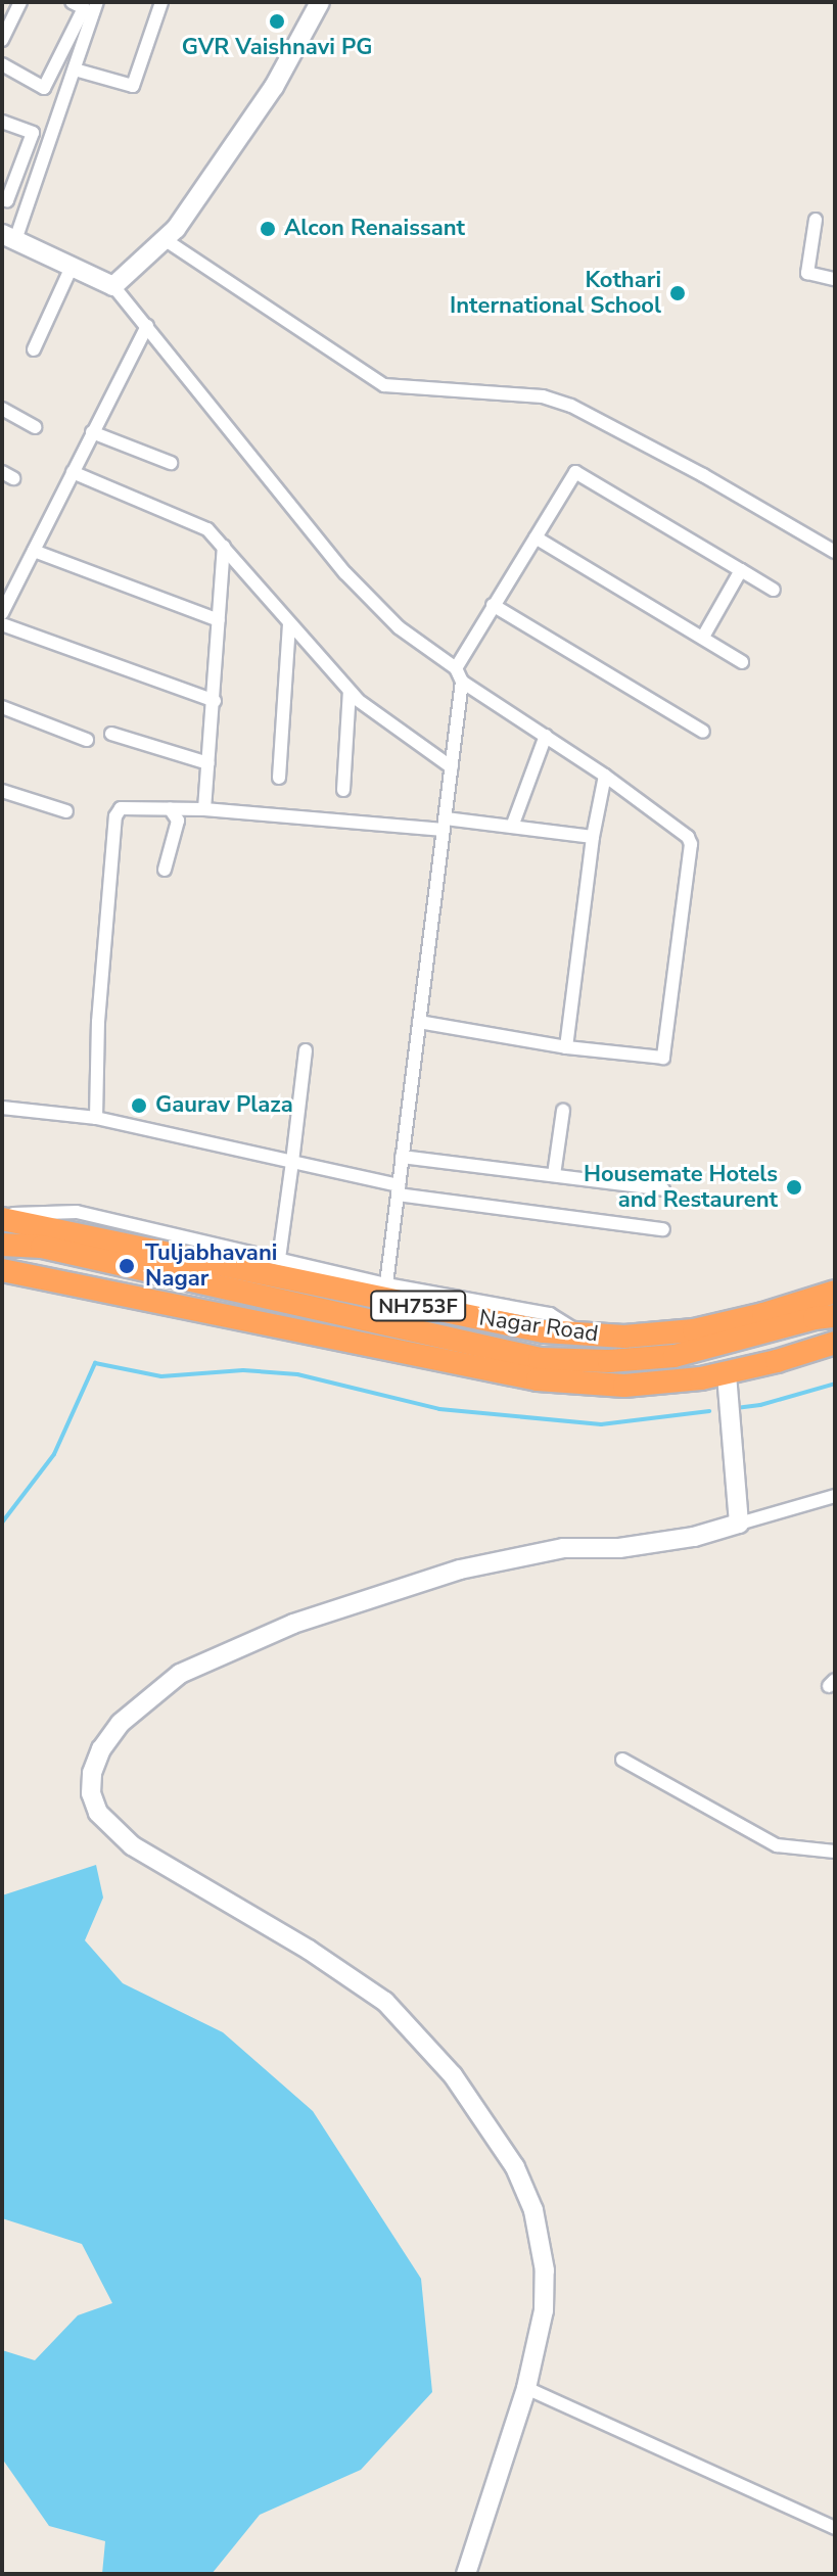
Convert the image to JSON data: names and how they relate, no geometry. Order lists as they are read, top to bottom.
{
  "streets": {
    "highway": ["NH753F", "Nagar Road"]
  },
  "places": [
    "GVR Vaishnavi PG",
    "Alcon Renaissant",
    "Kothari International School",
    "Gaurav Plaza",
    "Housemate Hotels and Restaurent",
    "Tuljabhavani Nagar"
  ]
}
